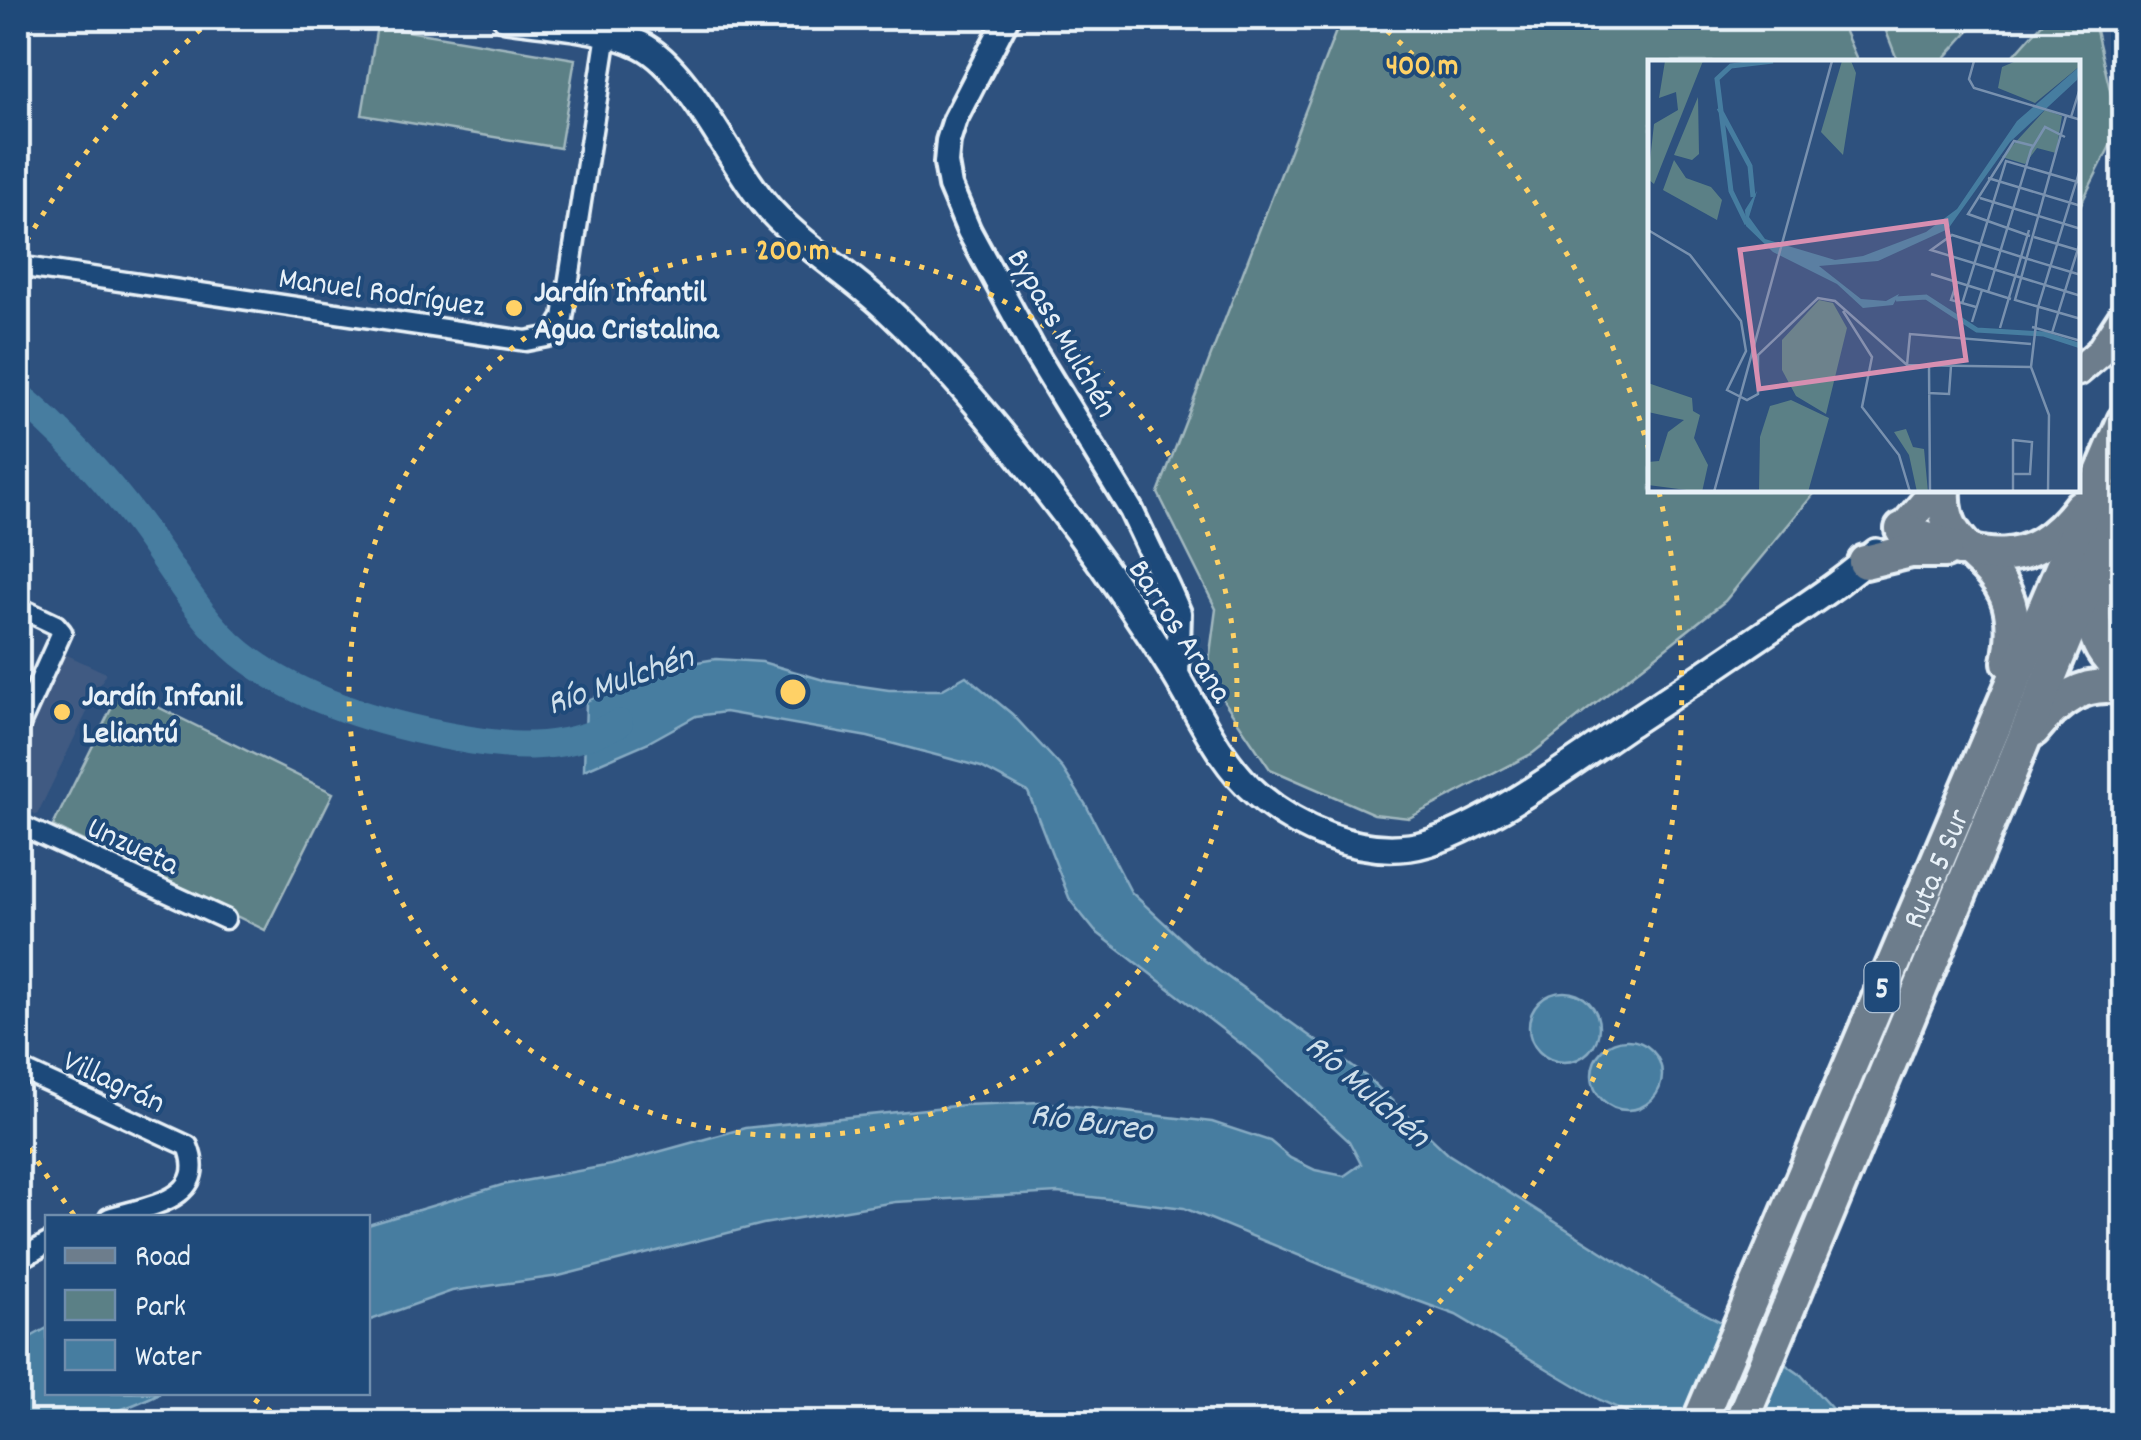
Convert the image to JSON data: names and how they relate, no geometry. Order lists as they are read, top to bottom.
{
  "streets": {
    "highway": ["Ruta 5 Sur", "5"],
    "main road": ["Barros Arana"],
    "street": [
      "Manuel Rodríguez",
      "Bypass Mulchén",
      "Unzueta",
      "Villagrán"
    ]
  },
  "crossings": [
    ["Manuel Rodríguez", "Barros Arana"],
    ["Bypass Mulchén", "Barros Arana"]
  ],
  "water": ["Río Mulchén", "Río Bureo"],
  "places": ["Jardín Infantil Agua Cristalina", "Jardín Infanil Leliantú"],
  "legend": ["Road", "Park", "Water"],
  "rings": ["400 m", "200 m"]
}
